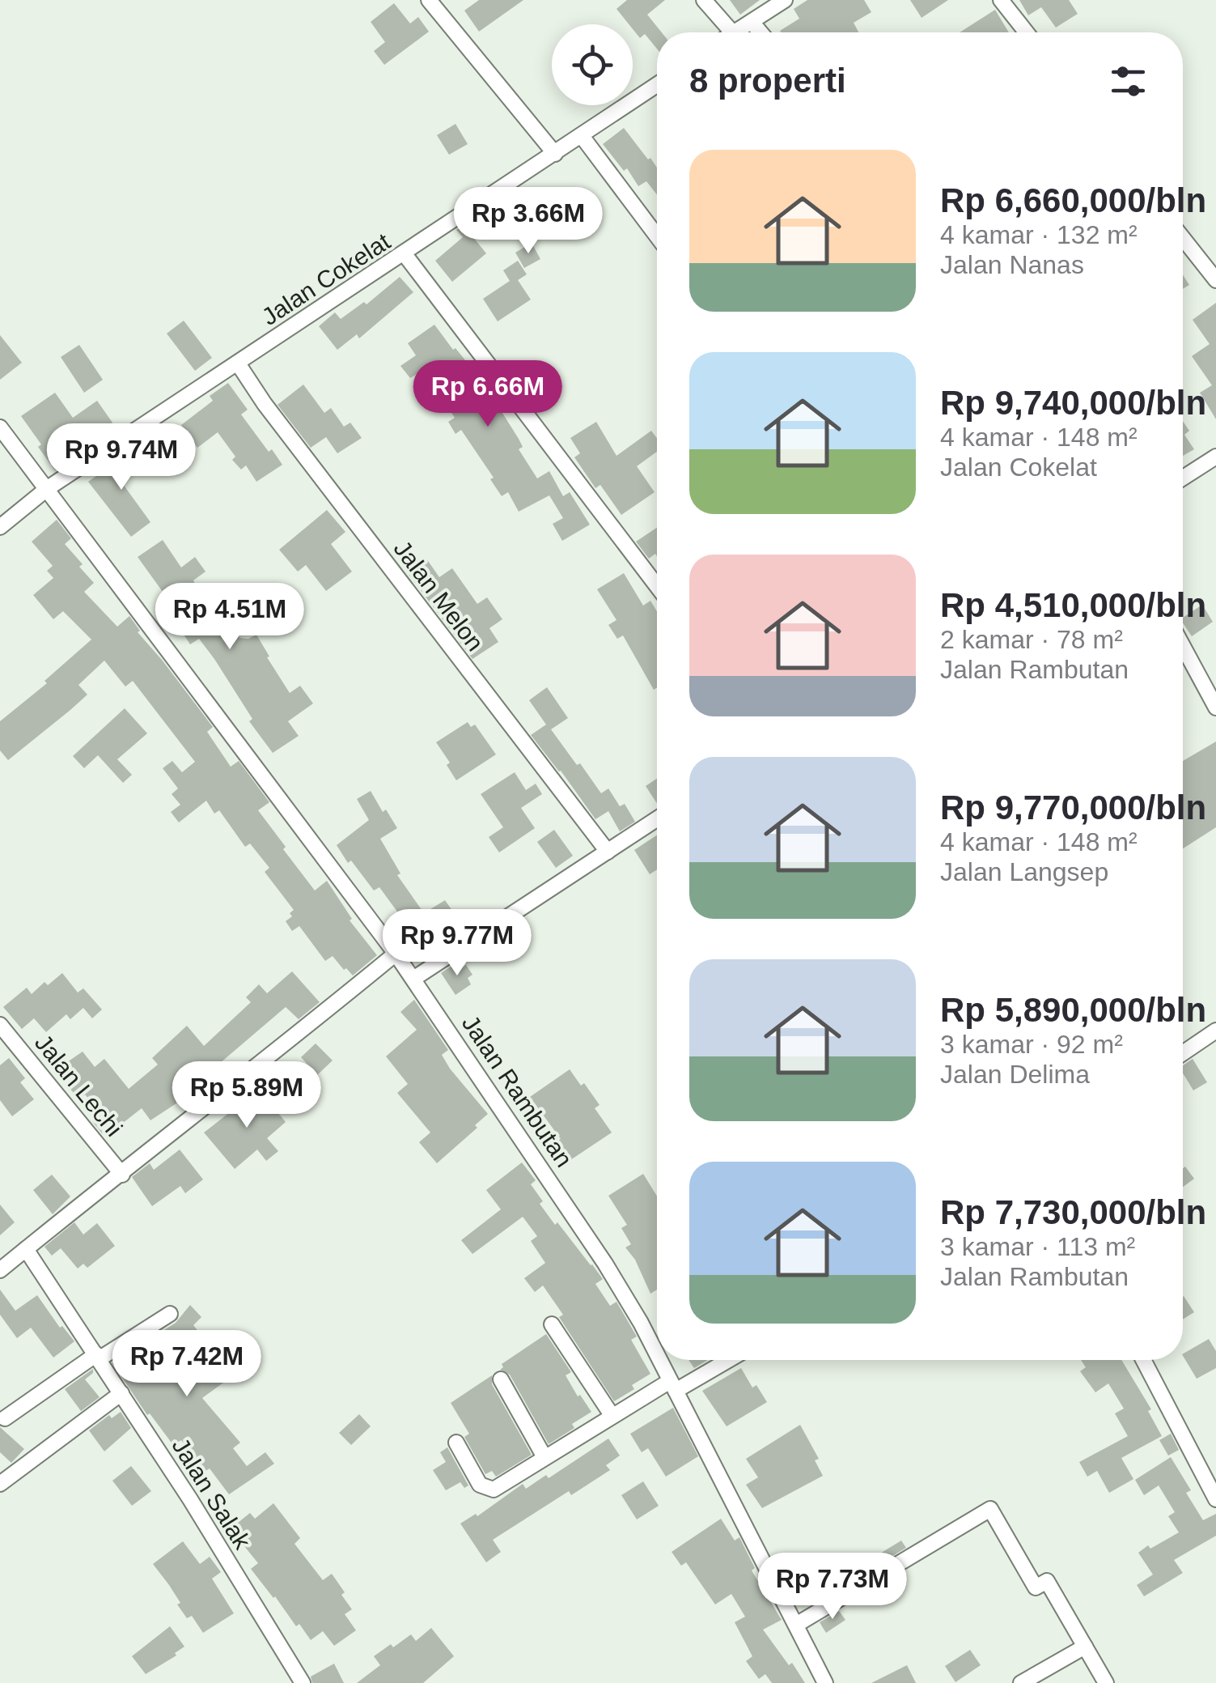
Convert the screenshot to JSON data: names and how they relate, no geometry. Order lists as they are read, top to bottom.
{
  "streets": {
    "street": [
      "Jalan Cokelat",
      "Jalan Melon",
      "Jalan Lechi",
      "Jalan Rambutan",
      "Jalan Salak"
    ]
  },
  "crossings": [
    ["Jalan Cokelat", "Jalan Melon"],
    ["Jalan Cokelat", "Jalan Rambutan"]
  ],
  "page": {
    "heading": "8 properti",
    "list": [
      {
        "name": "Rp 6,660,000/bln",
        "note": "4 kamar · 132 m² · Jalan Nanas"
      },
      {
        "name": "Rp 9,740,000/bln",
        "note": "4 kamar · 148 m² · Jalan Cokelat"
      },
      {
        "name": "Rp 4,510,000/bln",
        "note": "2 kamar · 78 m² · Jalan Rambutan"
      },
      {
        "name": "Rp 9,770,000/bln",
        "note": "4 kamar · 148 m² · Jalan Langsep"
      },
      {
        "name": "Rp 5,890,000/bln",
        "note": "3 kamar · 92 m² · Jalan Delima"
      },
      {
        "name": "Rp 7,730,000/bln",
        "note": "3 kamar · 113 m² · Jalan Rambutan"
      }
    ],
    "price": [
      "Rp 3.66M",
      "Rp 6.66M",
      "Rp 9.74M",
      "Rp 4.51M",
      "Rp 9.77M",
      "Rp 5.89M",
      "Rp 7.42M",
      "Rp 7.73M"
    ]
  }
}
